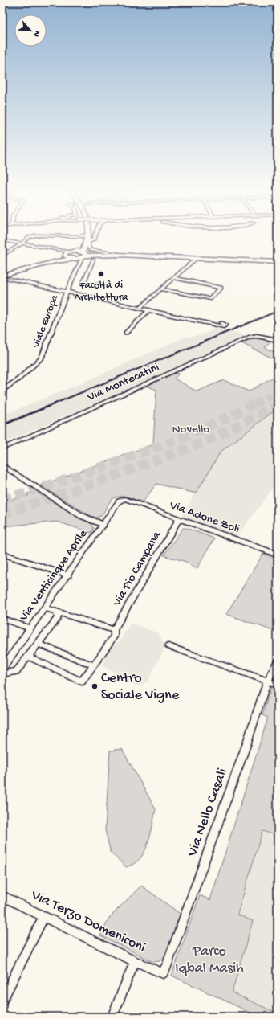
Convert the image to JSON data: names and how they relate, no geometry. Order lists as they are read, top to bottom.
{
  "streets": {
    "main road": ["Viale Europa"],
    "street": [
      "Via Montecatini",
      "Via Adone Zoli",
      "Via Pio Campana",
      "Via Venticinque Aprile",
      "Via Nello Casali",
      "Via Terzo Domeniconi"
    ]
  },
  "crossings": [
    ["Via Adone Zoli", "Via Pio Campana"],
    ["Via Adone Zoli", "Via Venticinque Aprile"],
    ["Via Nello Casali", "Via Terzo Domeniconi"]
  ],
  "parks": ["Novello", "Parco Iqbal Masih"],
  "places": ["Facoltà di Architettura", "Centro Sociale Vigne"],
  "north": "bottom right"
}
